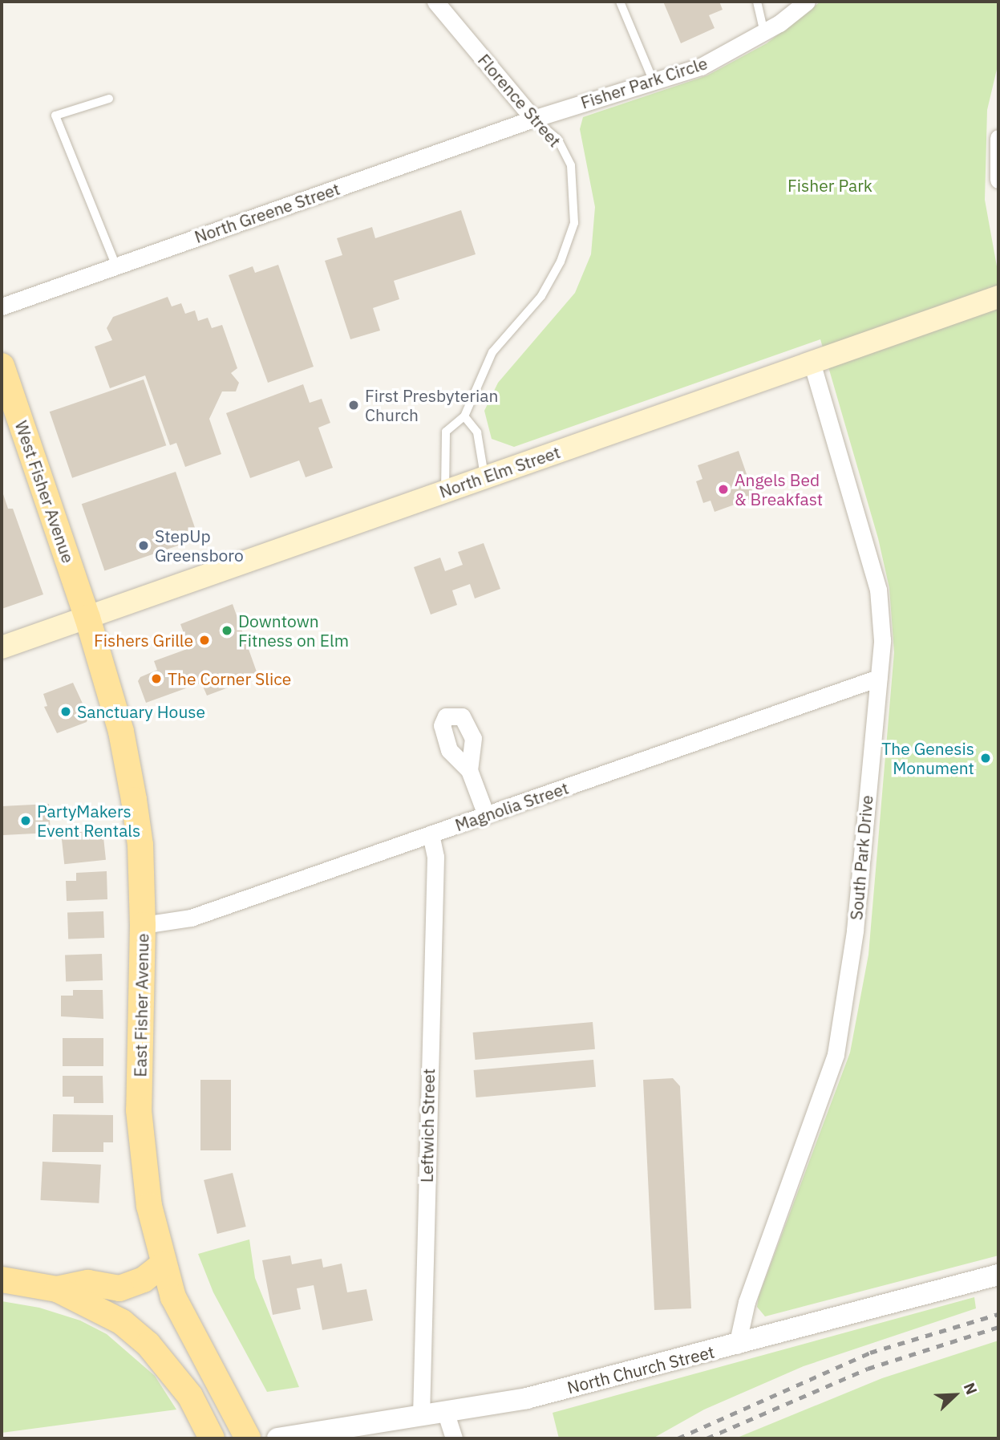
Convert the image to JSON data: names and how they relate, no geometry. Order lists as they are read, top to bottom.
{
  "streets": {
    "main road": ["North Elm Street", "West Fisher Avenue", "East Fisher Avenue"],
    "street": [
      "Fisher Park Circle",
      "Florence Street",
      "North Greene Street",
      "Magnolia Street",
      "South Park Drive",
      "Leftwich Street",
      "North Church Street"
    ]
  },
  "crossings": [
    ["Fisher Park Circle", "Florence Street"],
    ["Fisher Park Circle", "North Greene Street"],
    ["Florence Street", "North Greene Street"],
    ["Florence Street", "North Elm Street"],
    ["North Elm Street", "West Fisher Avenue"],
    ["North Elm Street", "South Park Drive"],
    ["North Elm Street", "East Fisher Avenue"],
    ["West Fisher Avenue", "East Fisher Avenue"],
    ["Magnolia Street", "South Park Drive"],
    ["Magnolia Street", "East Fisher Avenue"],
    ["Magnolia Street", "Leftwich Street"],
    ["South Park Drive", "North Church Street"],
    ["Leftwich Street", "North Church Street"]
  ],
  "parks": ["Fisher Park"],
  "places": [
    "First Presbyterian Church",
    "Angels Bed & Breakfast",
    "StepUp Greensboro",
    "Downtown Fitness on Elm",
    "Fishers Grille",
    "The Corner Slice",
    "Sanctuary House",
    "The Genesis Monument",
    "PartyMakers Event Rentals"
  ],
  "north": "top right"
}
